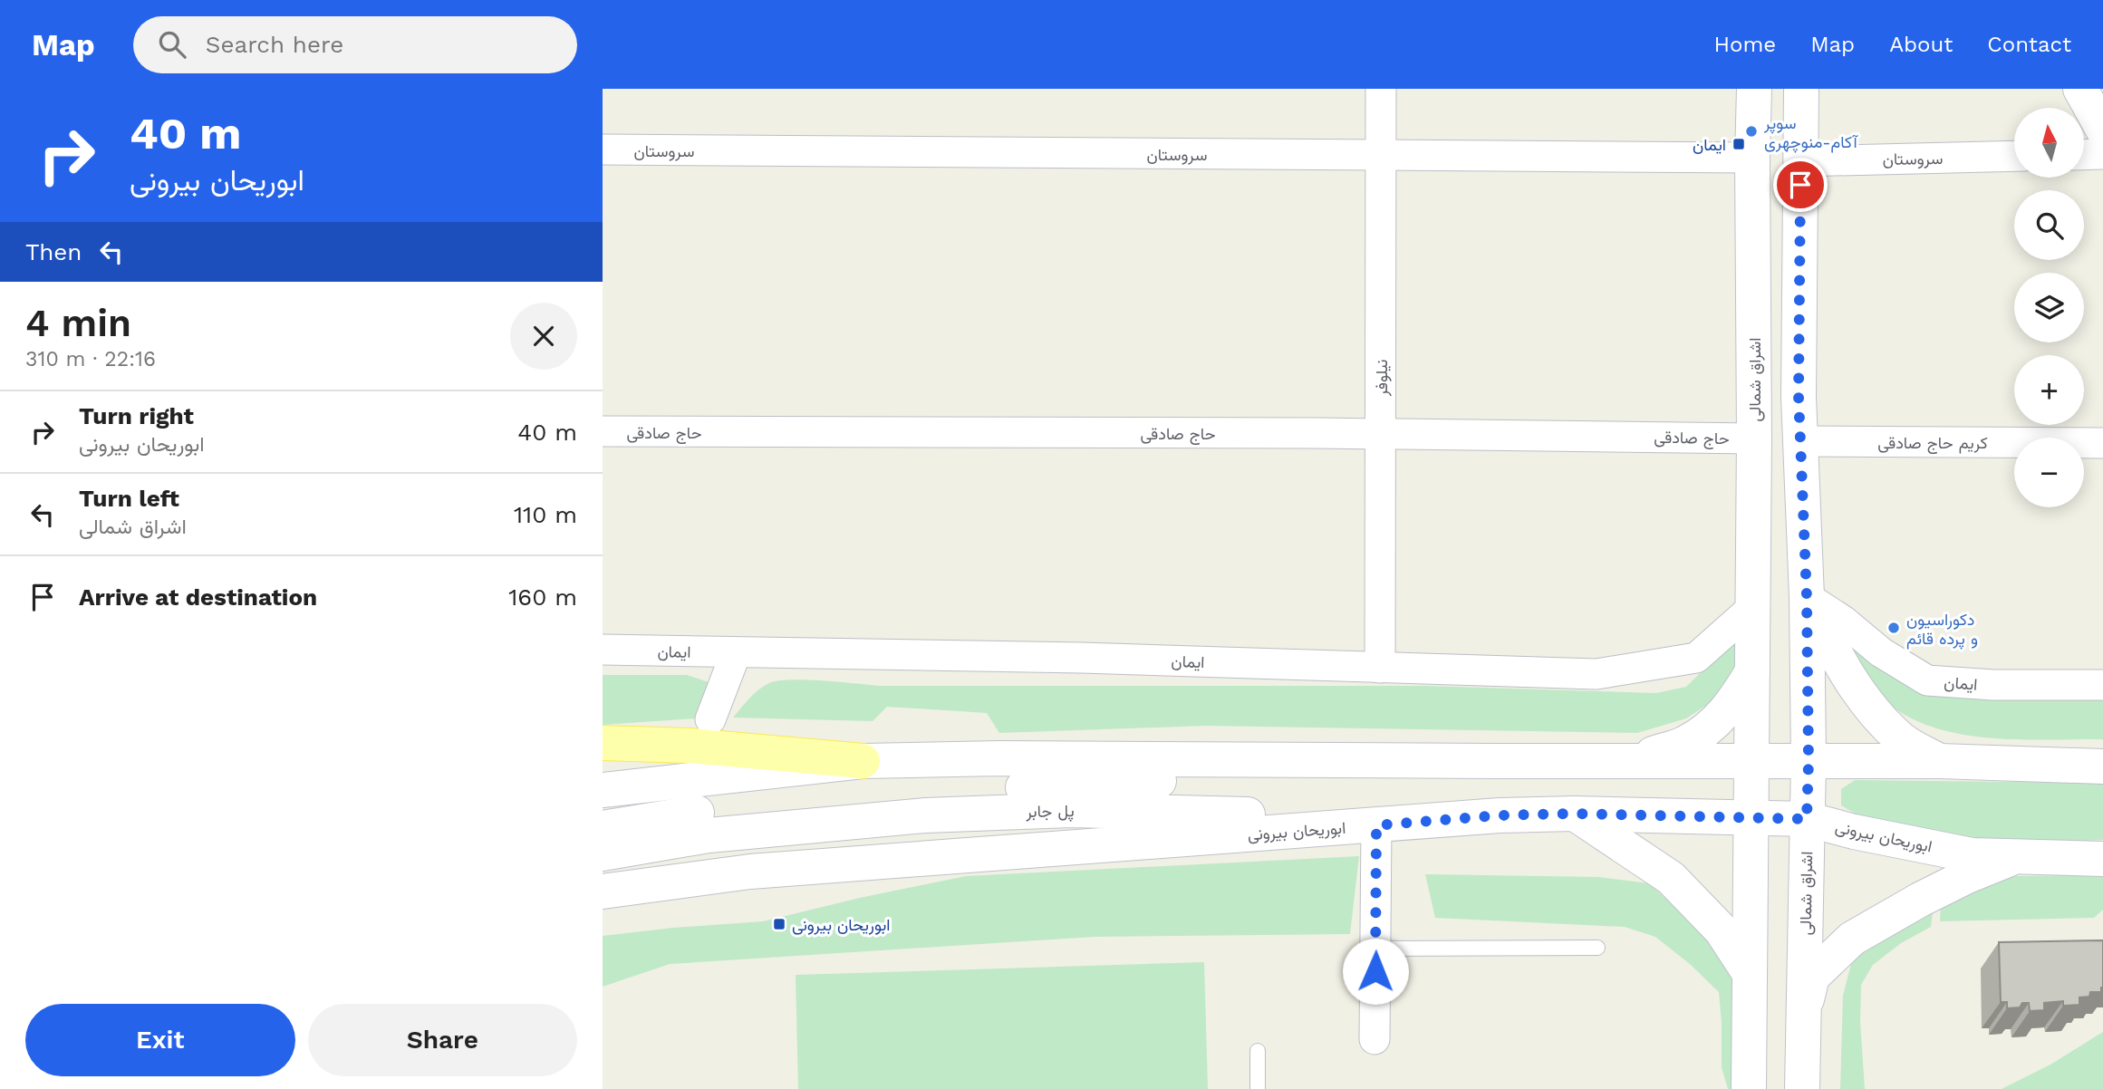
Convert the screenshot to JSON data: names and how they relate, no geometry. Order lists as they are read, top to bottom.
{
  "streets": {
    "main road": ["اشراق شمالی", "پل جابر", "ابوریحان بیرونی"],
    "street": [
      "سروستان",
      "نیلوفر",
      "حاج صادقی",
      "کریم حاج صادقی",
      "ایمان"
    ]
  },
  "crossings": [
    ["سروستان", "نیلوفر"],
    ["سروستان", "اشراق شمالی"],
    ["نیلوفر", "حاج صادقی"],
    ["نیلوفر", "ایمان"],
    ["اشراق شمالی", "حاج صادقی"],
    ["اشراق شمالی", "کریم حاج صادقی"],
    ["اشراق شمالی", "ایمان"],
    ["اشراق شمالی", "ابوریحان بیرونی"],
    ["پل جابر", "ابوریحان بیرونی"]
  ],
  "places": {
    "other": ["سوپر آکام-منوچهری", "دکوراسیون و پرده قائم"],
    "transit": ["ایمان", "ابوریحان بیرونی"]
  },
  "north": "top",
  "page": {
    "header": "Map",
    "search": "Search here",
    "nav": [
      "Home",
      "Map",
      "About",
      "Contact"
    ],
    "turn": ["40 m", "ابوریحان بیرونی"],
    "map_buttons": ["+", "−"],
    "then": "Then",
    "heading": ["4 min", "310 m · 22:16"],
    "list": [
      {
        "name": "Turn right",
        "note": "ابوریحان بیرونی",
        "value": "40 m"
      },
      {
        "name": "Turn left",
        "note": "اشراق شمالی",
        "value": "110 m"
      },
      {
        "name": "Arrive at destination",
        "value": "160 m"
      }
    ],
    "buttons": ["Exit", "Share"]
  }
}
